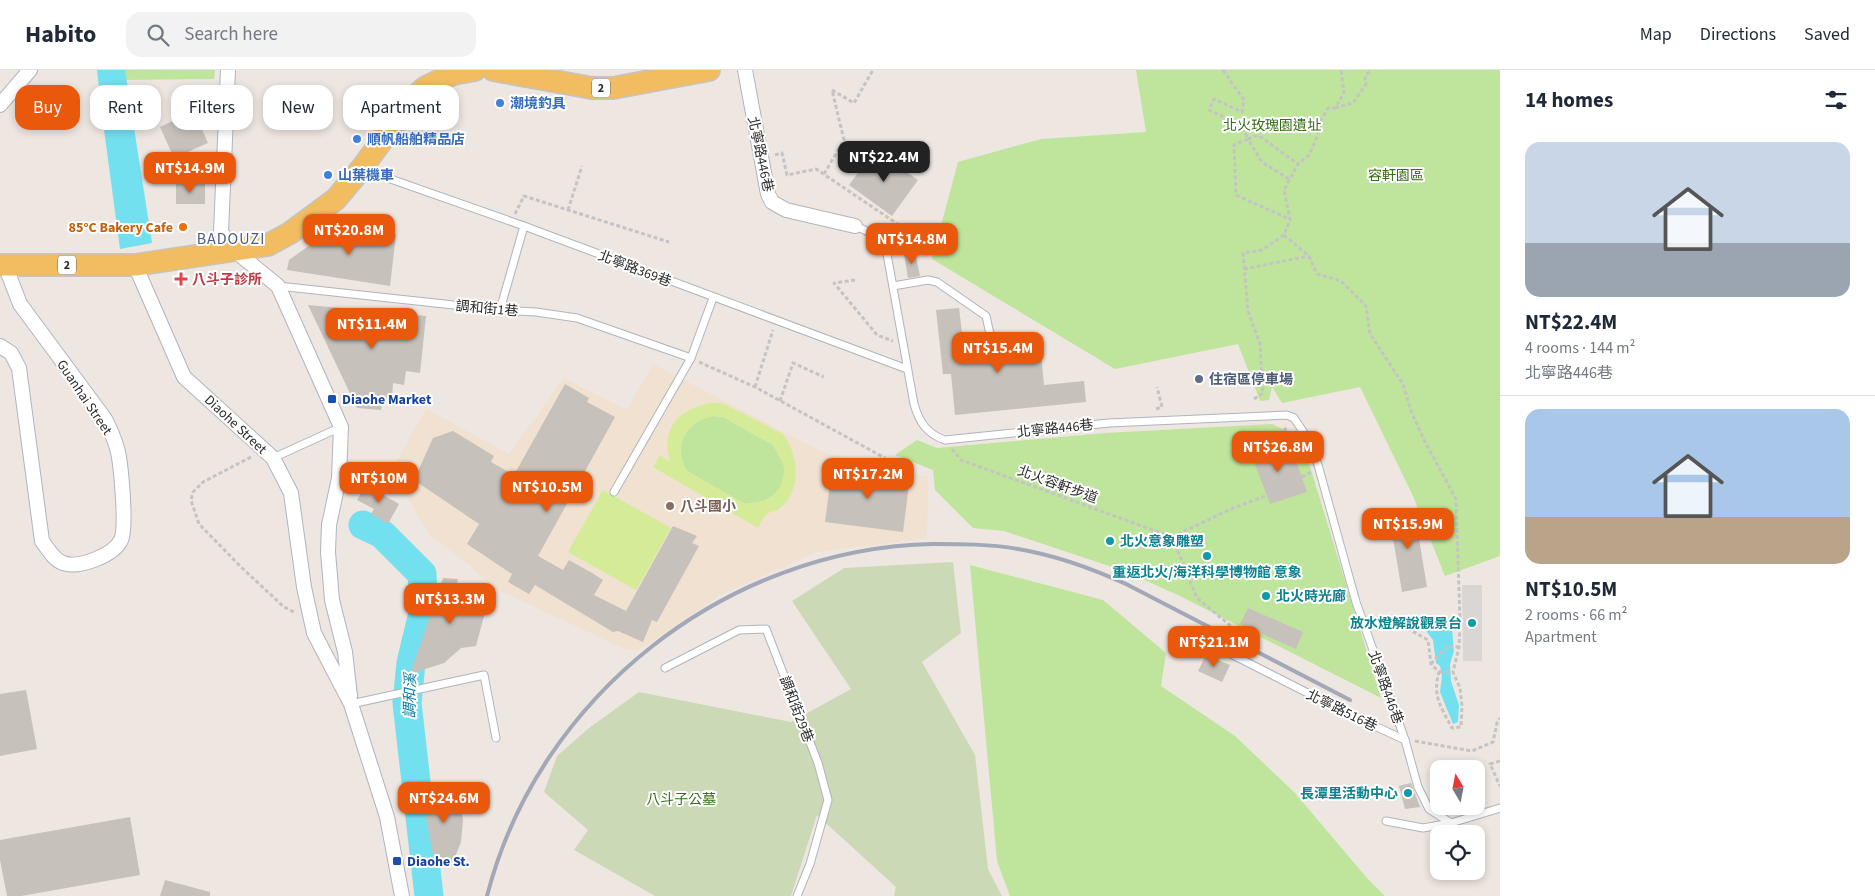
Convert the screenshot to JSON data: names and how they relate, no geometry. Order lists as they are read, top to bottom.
{
  "streets": {
    "main road": ["2"],
    "street": ["北寧路446巷", "Guanhai Street", "Diaohe Street"],
    "lane": [
      "北寧路369巷",
      "調和街1巷",
      "調和街29巷",
      "北寧路516巷"
    ],
    "path": ["北火容軒步道"]
  },
  "crossings": [
    ["2", "北寧路369巷"],
    ["2", "Guanhai Street"],
    ["2", "Diaohe Street"],
    ["北寧路446巷", "北寧路369巷"],
    ["北寧路446巷", "北火容軒步道"],
    ["北寧路446巷", "北寧路516巷"],
    ["調和街1巷", "Diaohe Street"]
  ],
  "districts": ["BADOUZI"],
  "water": ["調和溪"],
  "parks": ["北火玫瑰園遺址", "容軒園區", "八斗子公墓"],
  "places": {
    "other": [
      "潮境釣具",
      "順帆船舶精品店",
      "山葉機車",
      "85°C Bakery Cafe",
      "住宿區停車場",
      "八斗國小",
      "北火意象雕塑",
      "重返北火/海洋科學博物館 意象",
      "北火時光廊",
      "放水燈解說觀景台",
      "長潭里活動中心"
    ],
    "health": ["八斗子診所"],
    "transit": ["Diaohe Market", "Diaohe St."]
  },
  "north": "top",
  "page": {
    "header": "Habito",
    "search": "Search here",
    "nav": ["Map", "Directions", "Saved"],
    "heading": "14 homes",
    "chip": [
      "Buy",
      "Rent",
      "Filters",
      "New",
      "Apartment"
    ],
    "list": [
      {
        "name": "NT$22.4M",
        "note": "4 rooms · 144 m² · 北寧路446巷"
      },
      {
        "name": "NT$10.5M",
        "note": "2 rooms · 66 m² · Apartment"
      }
    ],
    "price": [
      "NT$22.4M",
      "NT$14.9M",
      "NT$20.8M",
      "NT$14.8M",
      "NT$11.4M",
      "NT$15.4M",
      "NT$26.8M",
      "NT$17.2M",
      "NT$10M",
      "NT$10.5M",
      "NT$15.9M",
      "NT$13.3M",
      "NT$21.1M",
      "NT$24.6M"
    ]
  }
}
